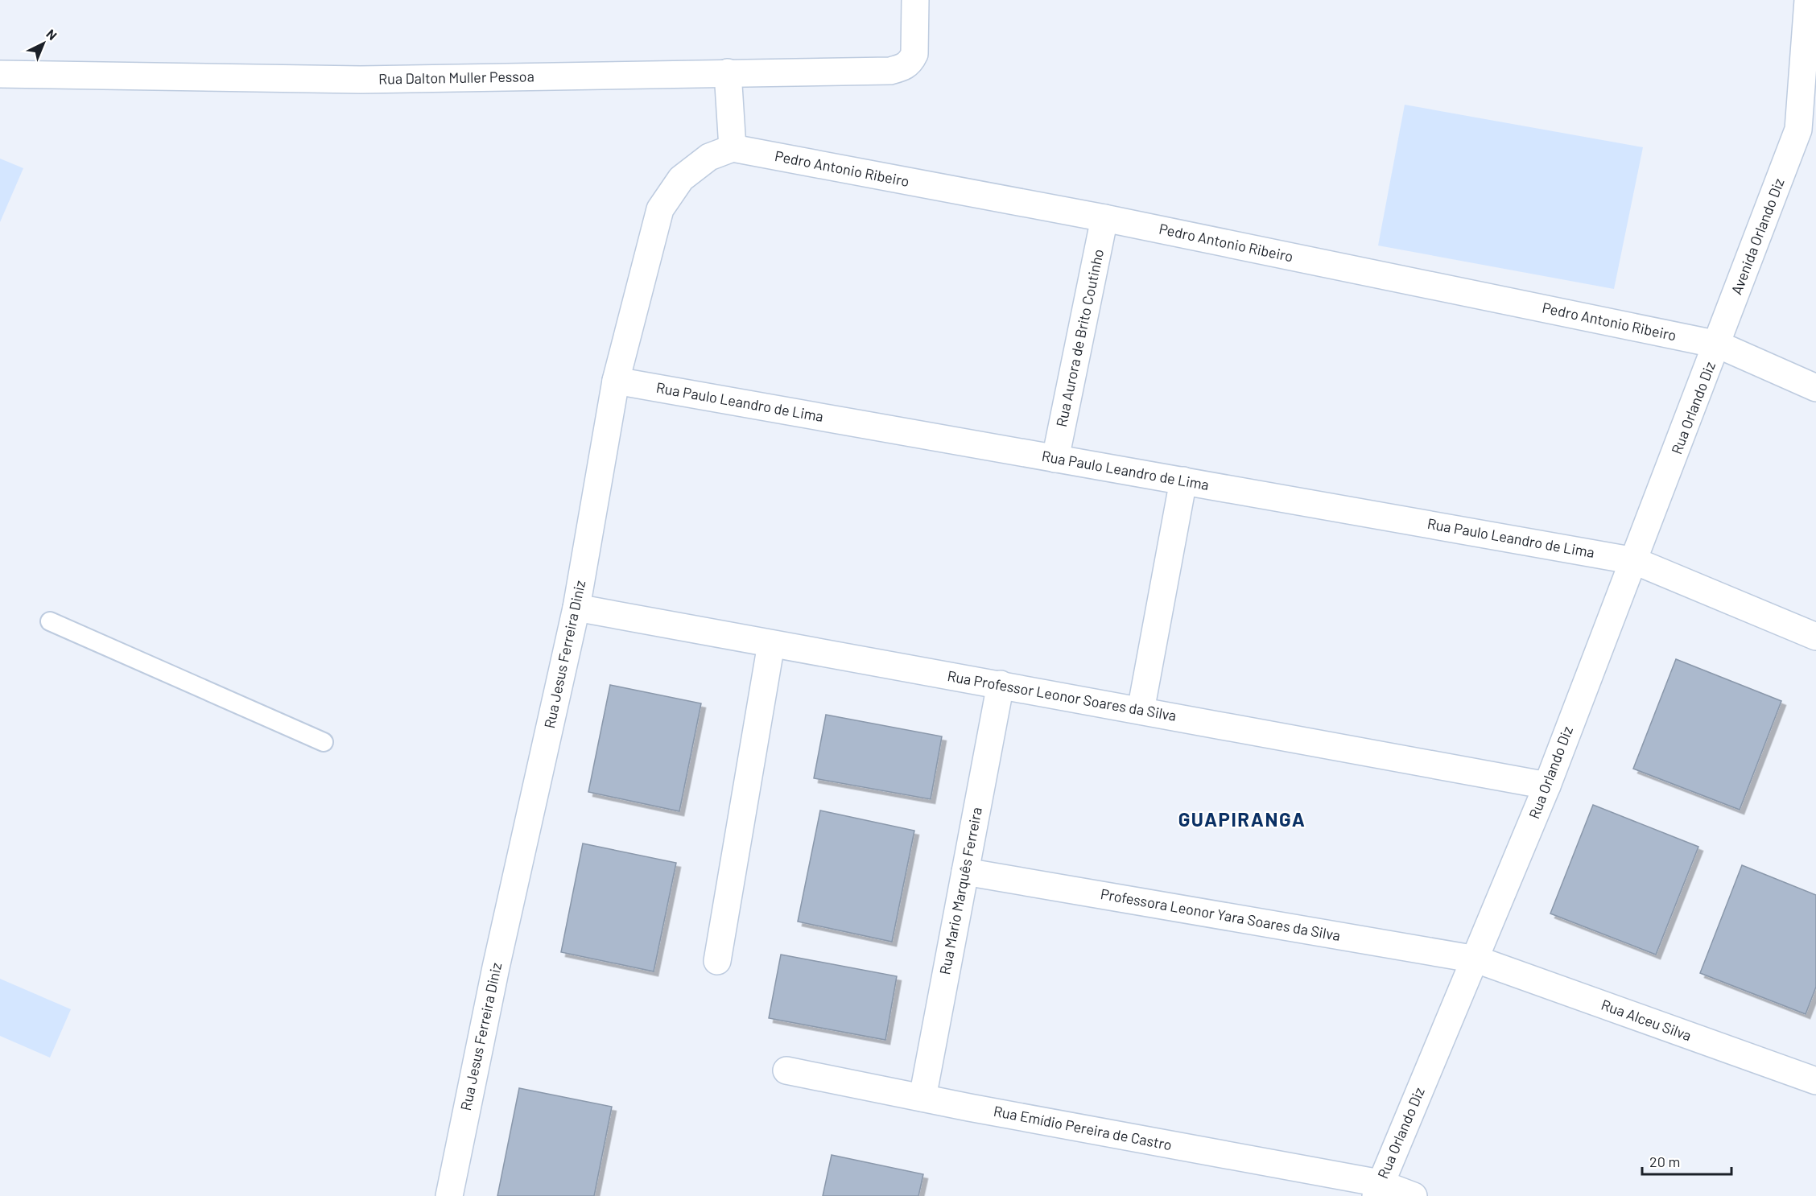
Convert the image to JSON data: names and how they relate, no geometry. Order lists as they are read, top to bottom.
{
  "streets": {
    "street": [
      "Rua Dalton Muller Pessoa",
      "Pedro Antonio Ribeiro",
      "Avenida Orlando Diz",
      "Rua Aurora de Brito Coutinho",
      "Rua Paulo Leandro de Lima",
      "Rua Orlando Diz",
      "Rua Jesus Ferreira Diniz",
      "Rua Professor Leonor Soares da Silva",
      "Rua Mario Marquês Ferreira",
      "Professora Leonor Yara Soares da Silva",
      "Rua Alceu Silva",
      "Rua Emídio Pereira de Castro"
    ]
  },
  "crossings": [
    ["Pedro Antonio Ribeiro", "Avenida Orlando Diz"],
    ["Pedro Antonio Ribeiro", "Rua Aurora de Brito Coutinho"],
    ["Pedro Antonio Ribeiro", "Rua Orlando Diz"],
    ["Pedro Antonio Ribeiro", "Rua Jesus Ferreira Diniz"],
    ["Avenida Orlando Diz", "Rua Orlando Diz"],
    ["Rua Aurora de Brito Coutinho", "Rua Paulo Leandro de Lima"],
    ["Rua Paulo Leandro de Lima", "Rua Orlando Diz"],
    ["Rua Paulo Leandro de Lima", "Rua Jesus Ferreira Diniz"],
    ["Rua Orlando Diz", "Rua Professor Leonor Soares da Silva"],
    ["Rua Orlando Diz", "Professora Leonor Yara Soares da Silva"],
    ["Rua Orlando Diz", "Rua Alceu Silva"],
    ["Rua Orlando Diz", "Rua Emídio Pereira de Castro"],
    ["Rua Jesus Ferreira Diniz", "Rua Professor Leonor Soares da Silva"],
    ["Rua Professor Leonor Soares da Silva", "Rua Mario Marquês Ferreira"],
    ["Rua Mario Marquês Ferreira", "Professora Leonor Yara Soares da Silva"],
    ["Rua Mario Marquês Ferreira", "Rua Emídio Pereira de Castro"],
    ["Professora Leonor Yara Soares da Silva", "Rua Alceu Silva"]
  ],
  "districts": ["GUAPIRANGA"],
  "scale_bar": "20 m",
  "north": "top right"
}
